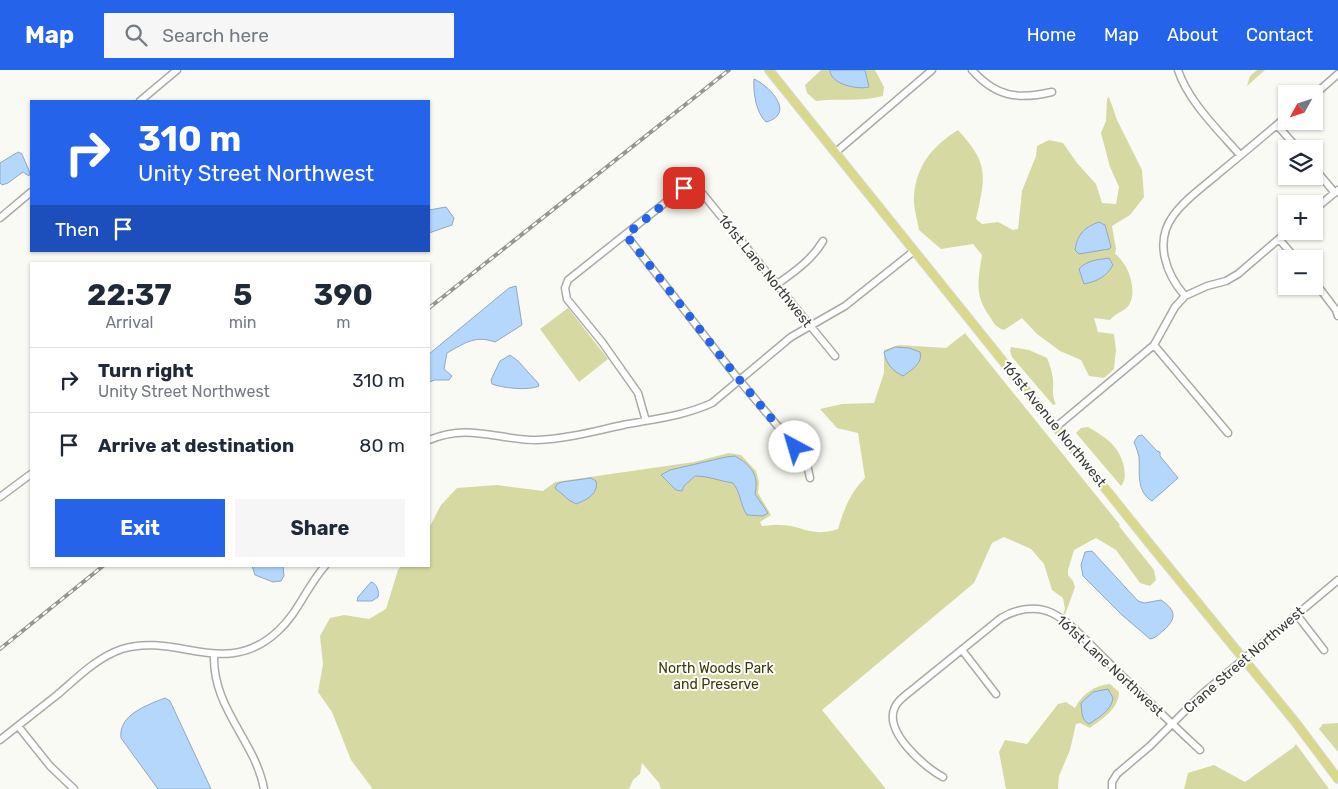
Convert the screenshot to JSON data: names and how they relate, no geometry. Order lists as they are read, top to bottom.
{
  "streets": {
    "main road": ["161st Avenue Northwest"],
    "street": ["161st Lane Northwest", "Crane Street Northwest"]
  },
  "crossings": [
    ["161st Lane Northwest", "Crane Street Northwest"],
    ["161st Avenue Northwest", "Crane Street Northwest"]
  ],
  "parks": ["North Woods Park and Preserve"],
  "north": "bottom left",
  "page": {
    "header": "Map",
    "search": "Search here",
    "nav": [
      "Home",
      "Map",
      "About",
      "Contact"
    ],
    "map_buttons": ["+", "−"],
    "turn": ["310 m", "Unity Street Northwest"],
    "then": "Then",
    "eta": [
      "22:37",
      "Arrival",
      "5",
      "min",
      "390",
      "m"
    ],
    "list": [
      {
        "name": "Turn right",
        "note": "Unity Street Northwest",
        "value": "310 m"
      },
      {
        "name": "Arrive at destination",
        "value": "80 m"
      }
    ],
    "buttons": ["Exit", "Share"]
  }
}
